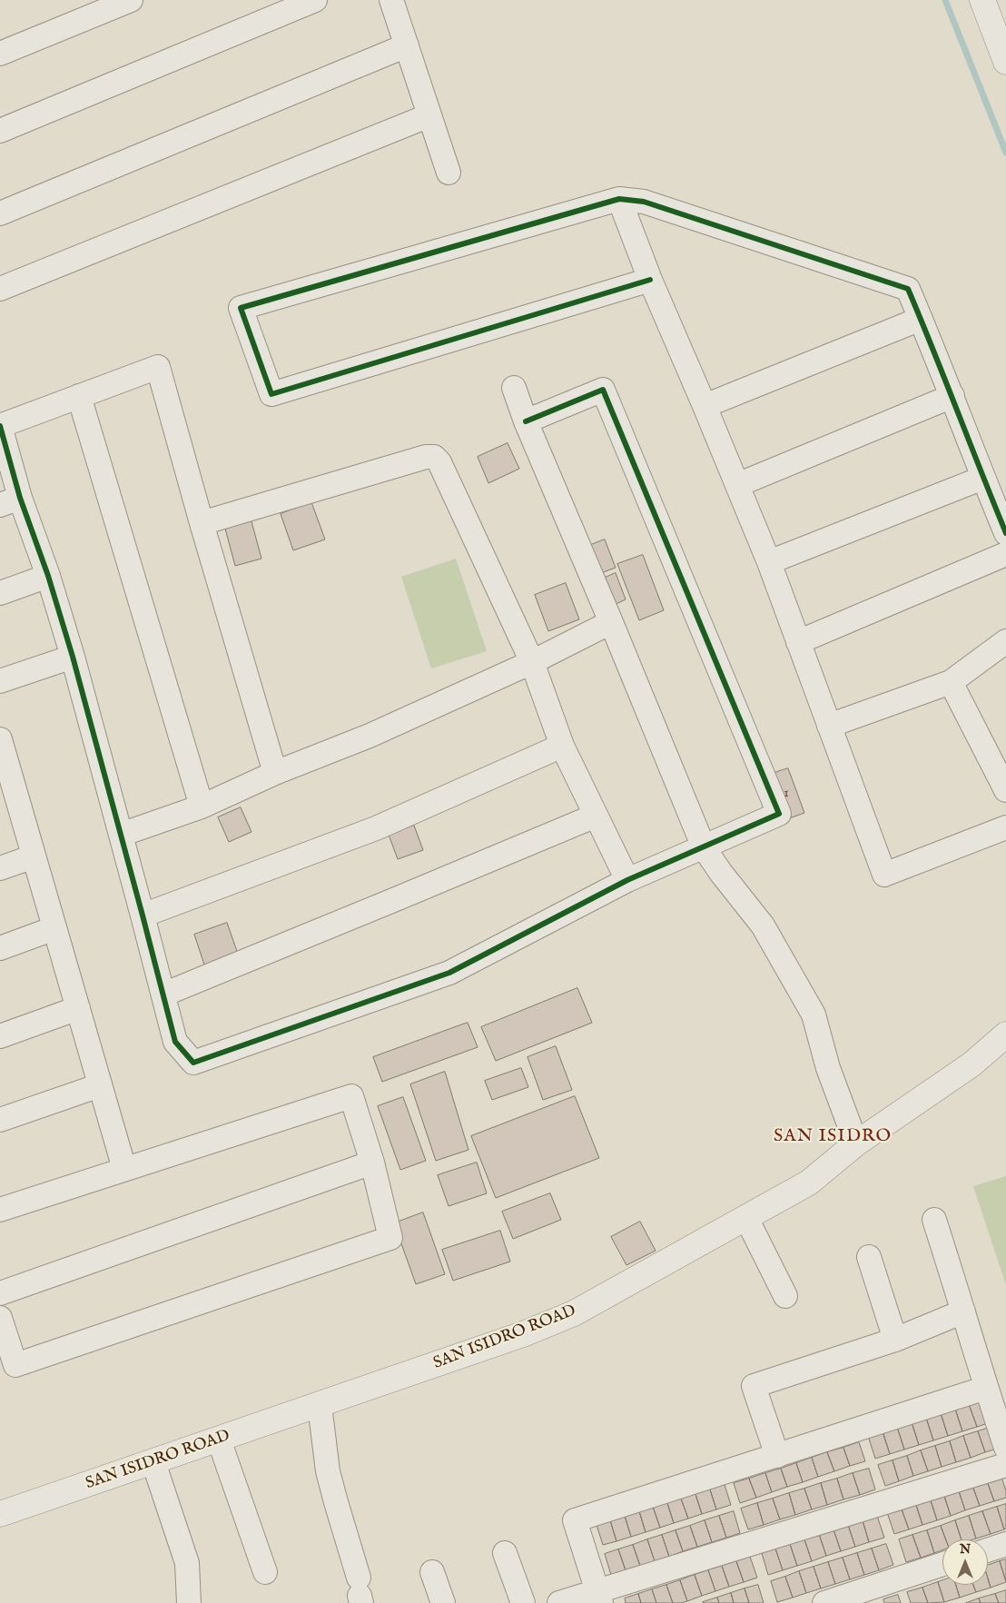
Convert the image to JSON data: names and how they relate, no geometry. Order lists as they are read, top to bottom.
{
  "streets": {
    "street": ["SAN ISIDRO ROAD"]
  },
  "districts": ["SAN ISIDRO"],
  "house_numbers": ["1"],
  "north": "top"
}
